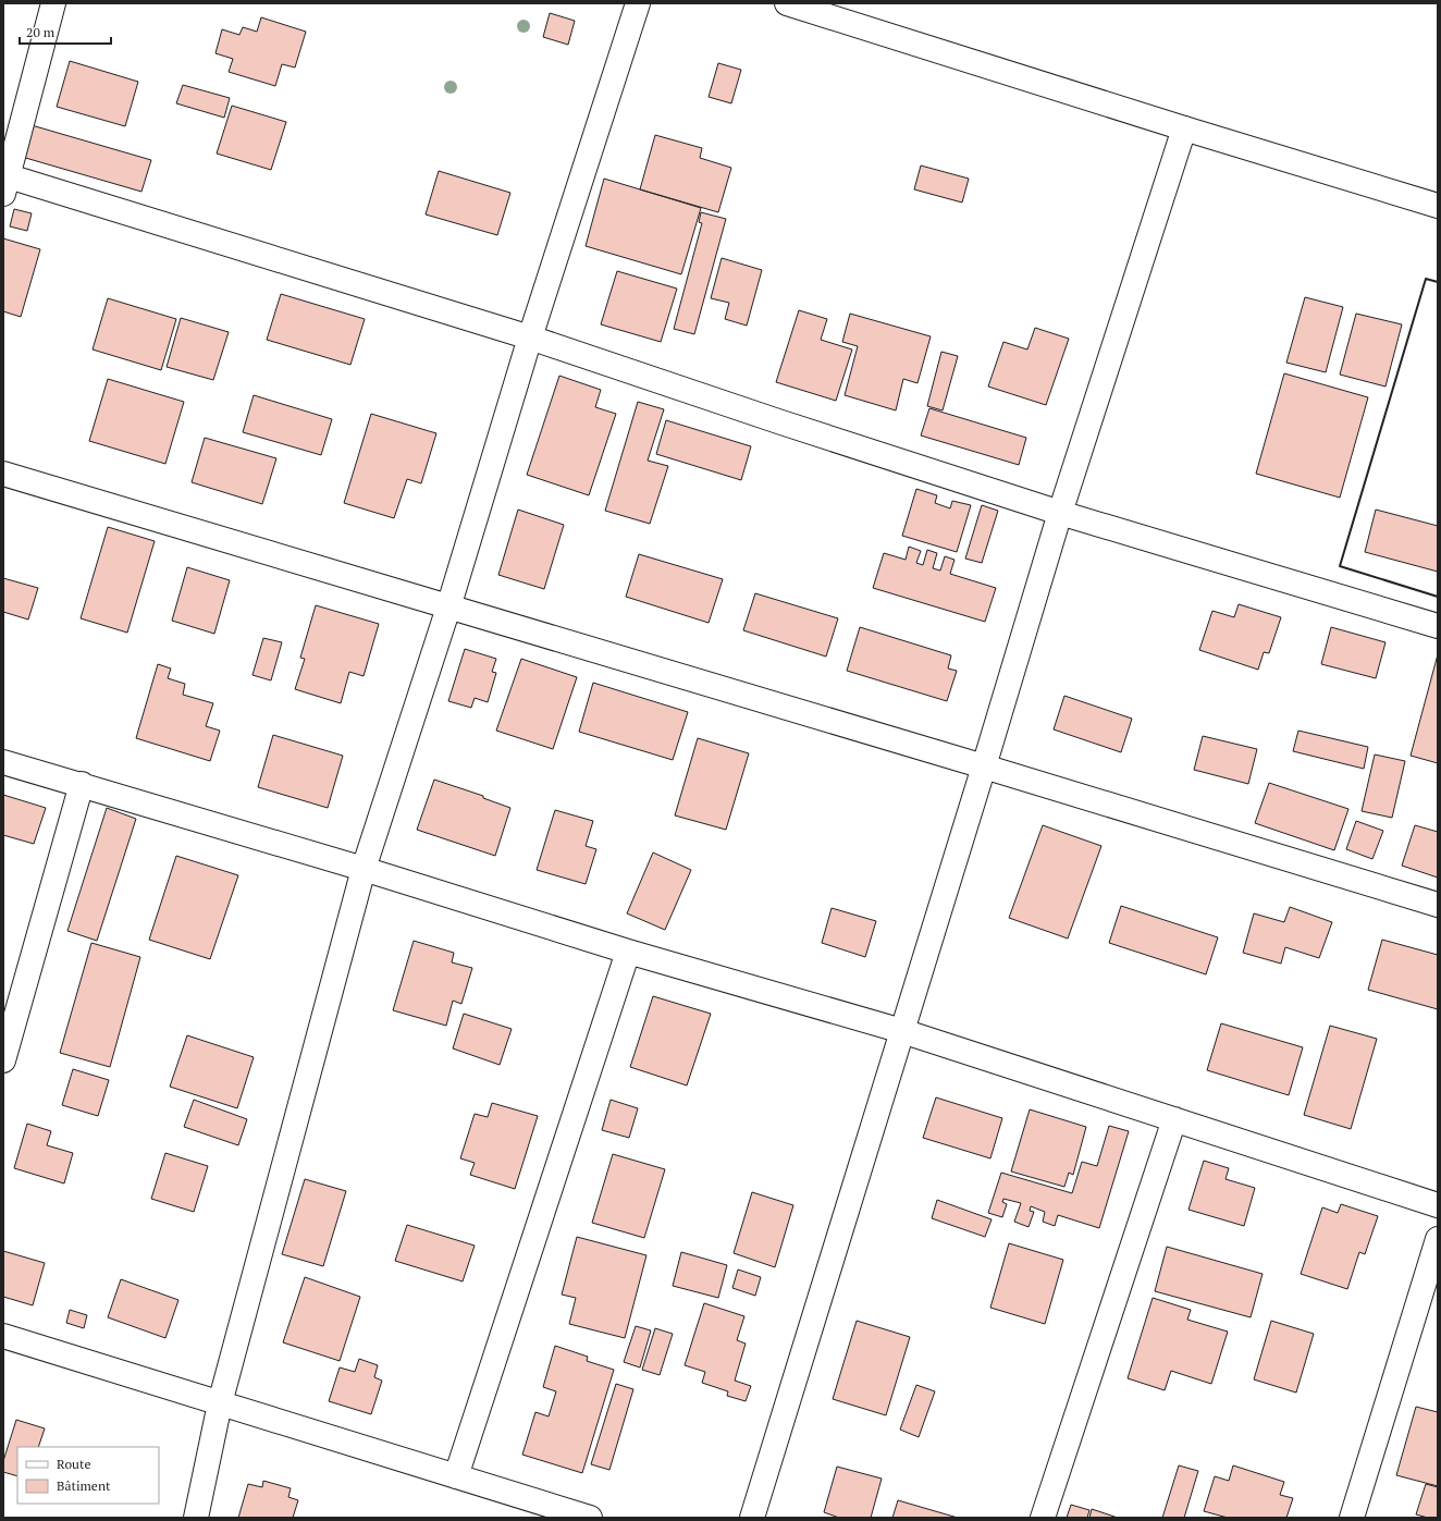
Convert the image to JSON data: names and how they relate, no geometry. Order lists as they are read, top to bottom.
{
  "legend": ["Route", "Bâtiment"],
  "scale_bar": "20 m"
}
